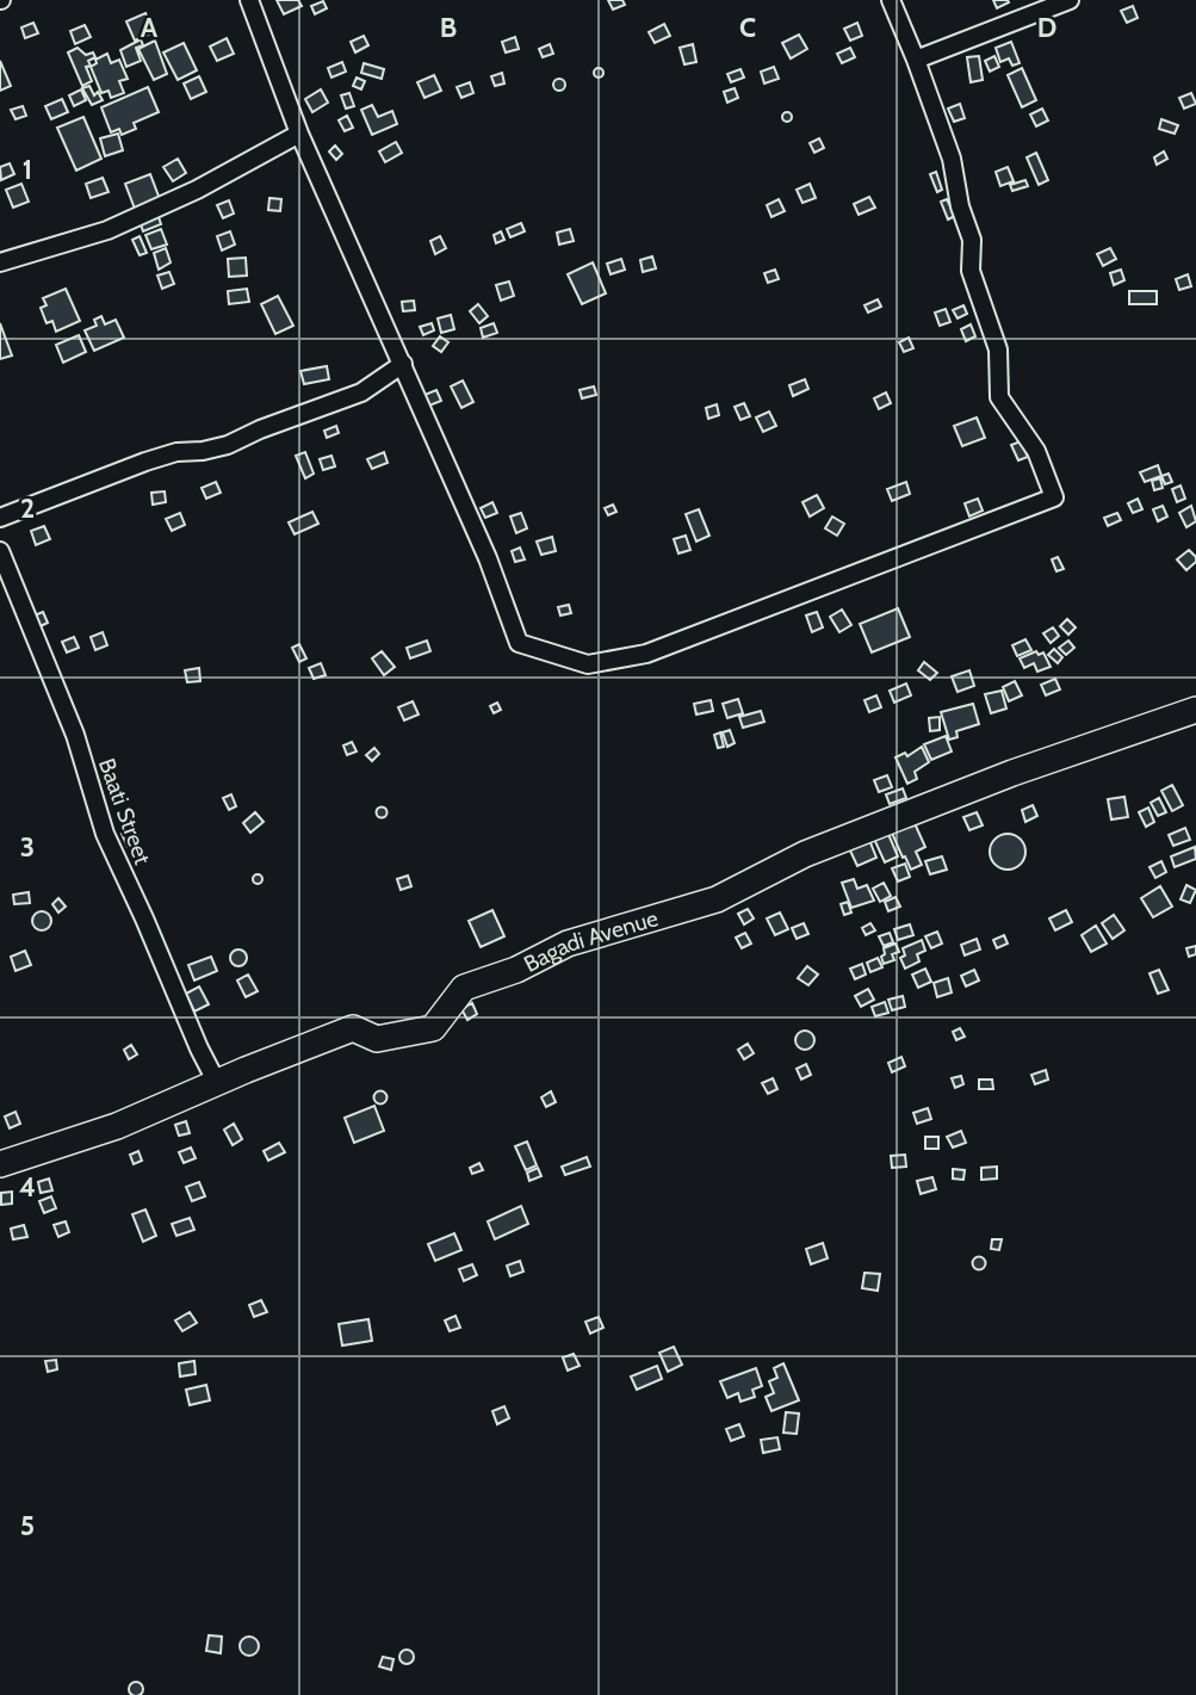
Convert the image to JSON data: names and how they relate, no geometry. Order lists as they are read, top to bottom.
{
  "streets": {
    "street": ["Baati Street", "Bagadi Avenue"]
  },
  "crossings": [
    ["Baati Street", "Bagadi Avenue"]
  ],
  "grid": {
    "columns": [
      "A",
      "B",
      "C",
      "D"
    ],
    "rows": [
      "1",
      "2",
      "3",
      "4",
      "5"
    ]
  }
}
